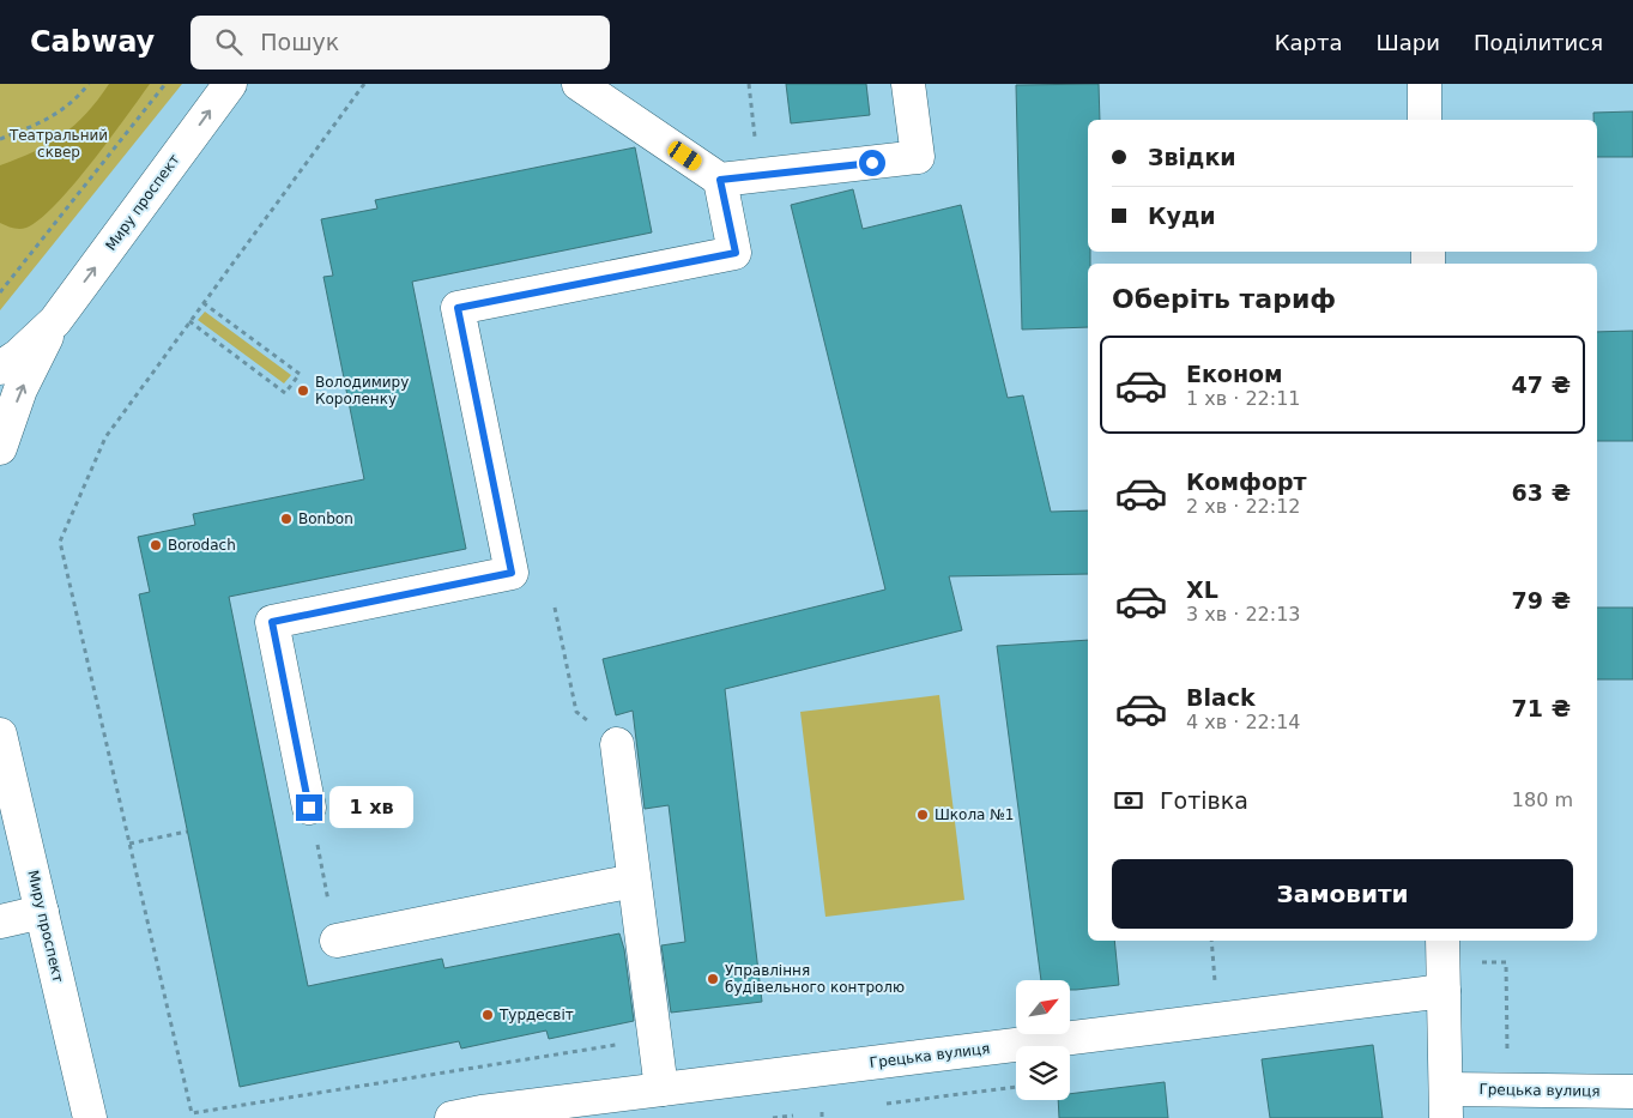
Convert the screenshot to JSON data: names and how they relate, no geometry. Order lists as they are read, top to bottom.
{
  "streets": {
    "street": ["Миру проспект", "Грецька вулиця"]
  },
  "one_way": ["Миру проспект"],
  "parks": ["Театральний сквер"],
  "places": [
    "Володимиру Короленку",
    "Bonbon",
    "Borodach",
    "Школа №1",
    "Управління будівельного контролю",
    "Турдесвіт"
  ],
  "north": "top right",
  "page": {
    "header": "Cabway",
    "search": "Пошук",
    "nav": ["Карта", "Шари", "Поділитися"],
    "banner": ["Звідки", "Куди"],
    "heading": "Оберіть тариф",
    "list": [
      {
        "name": "Економ",
        "note": "1 хв · 22:11",
        "value": "47 ₴"
      },
      {
        "name": "Комфорт",
        "note": "2 хв · 22:12",
        "value": "63 ₴"
      },
      {
        "name": "XL",
        "note": "3 хв · 22:13",
        "value": "79 ₴"
      },
      {
        "name": "Black",
        "note": "4 хв · 22:14",
        "value": "71 ₴"
      }
    ],
    "pay": ["Готівка", "180 m"],
    "bubble": "1 хв",
    "buttons": "Замовити"
  }
}
